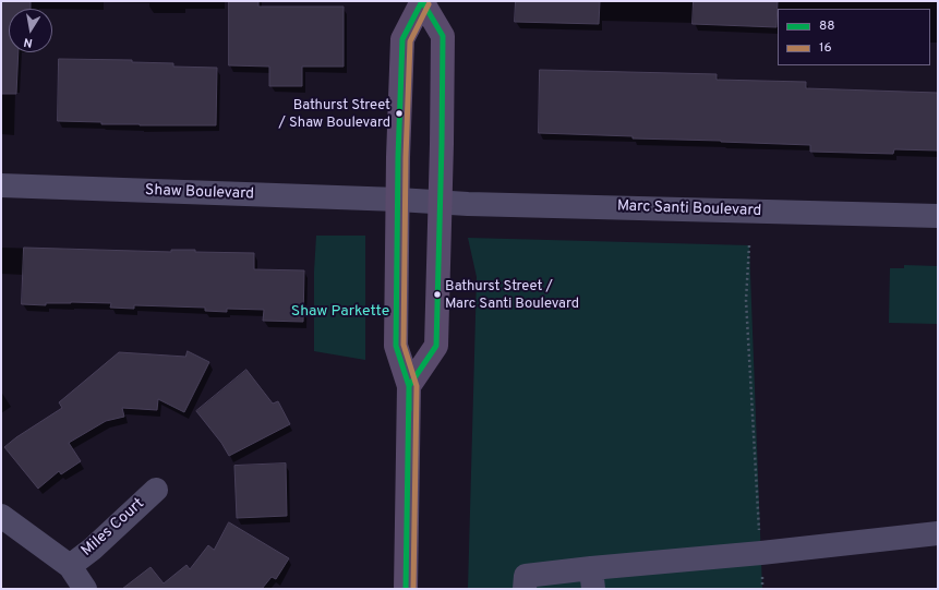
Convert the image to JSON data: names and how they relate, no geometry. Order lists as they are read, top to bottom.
{
  "streets": {
    "street": ["Shaw Boulevard", "Marc Santi Boulevard", "Miles Court"]
  },
  "crossings": [
    ["Shaw Boulevard", "Marc Santi Boulevard"]
  ],
  "parks": ["Shaw Parkette"],
  "places": ["Bathurst Street / Shaw Boulevard", "Bathurst Street / Marc Santi Boulevard"],
  "lines": ["transit line 88", "transit line 16"],
  "legend": ["88", "16"],
  "north": "bottom"
}
